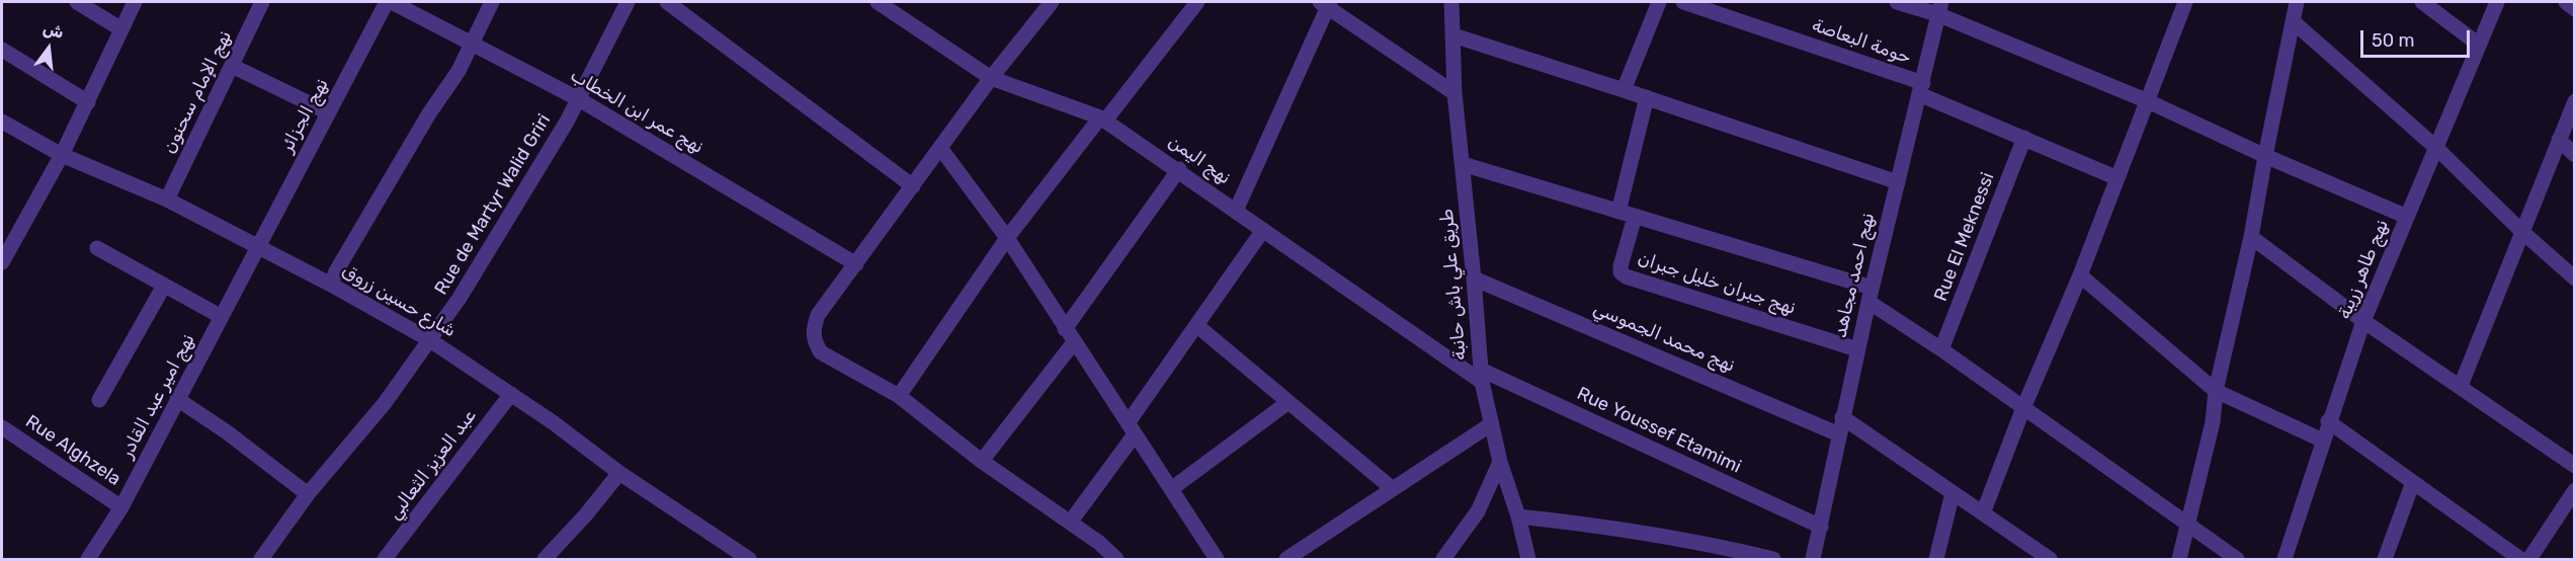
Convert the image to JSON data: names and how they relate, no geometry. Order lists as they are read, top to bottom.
{
  "streets": {
    "street": [
      "حومة البعاصة",
      "نهج الإمام سحنون",
      "نهج عمر ابن الخطاب",
      "نهج الجزائر",
      "نهج اليمن",
      "Rue de Martyr Walid Griri",
      "Rue El Meknessi",
      "نهج طاهر زريبة",
      "نهج احمد مجاهد",
      "نهج جبران خليل جبران",
      "طريق علي باش حانبة",
      "شارع حسين زروق",
      "نهج محمد الجموسي",
      "نهج امير عبد القادر",
      "Rue Youssef Etamimi",
      "Rue Alghzela",
      "عبد العزيز الثعالبي"
    ]
  },
  "crossings": [
    ["حومة البعاصة", "Rue El Meknessi"],
    ["حومة البعاصة", "نهج احمد مجاهد"],
    ["نهج الإمام سحنون", "شارع حسين زروق"],
    ["نهج عمر ابن الخطاب", "Rue de Martyr Walid Griri"],
    ["نهج الجزائر", "شارع حسين زروق"],
    ["نهج الجزائر", "نهج امير عبد القادر"],
    ["نهج اليمن", "طريق علي باش حانبة"],
    ["نهج اليمن", "Rue Youssef Etamimi"],
    ["Rue de Martyr Walid Griri", "شارع حسين زروق"],
    ["نهج احمد مجاهد", "نهج جبران خليل جبران"],
    ["نهج احمد مجاهد", "نهج محمد الجموسي"],
    ["نهج احمد مجاهد", "Rue Youssef Etamimi"],
    ["طريق علي باش حانبة", "نهج محمد الجموسي"],
    ["طريق علي باش حانبة", "Rue Youssef Etamimi"],
    ["شارع حسين زروق", "نهج امير عبد القادر"],
    ["شارع حسين زروق", "عبد العزيز الثعالبي"],
    ["نهج امير عبد القادر", "Rue Alghzela"]
  ],
  "scale_bar": "50 m",
  "north": "top"
}
